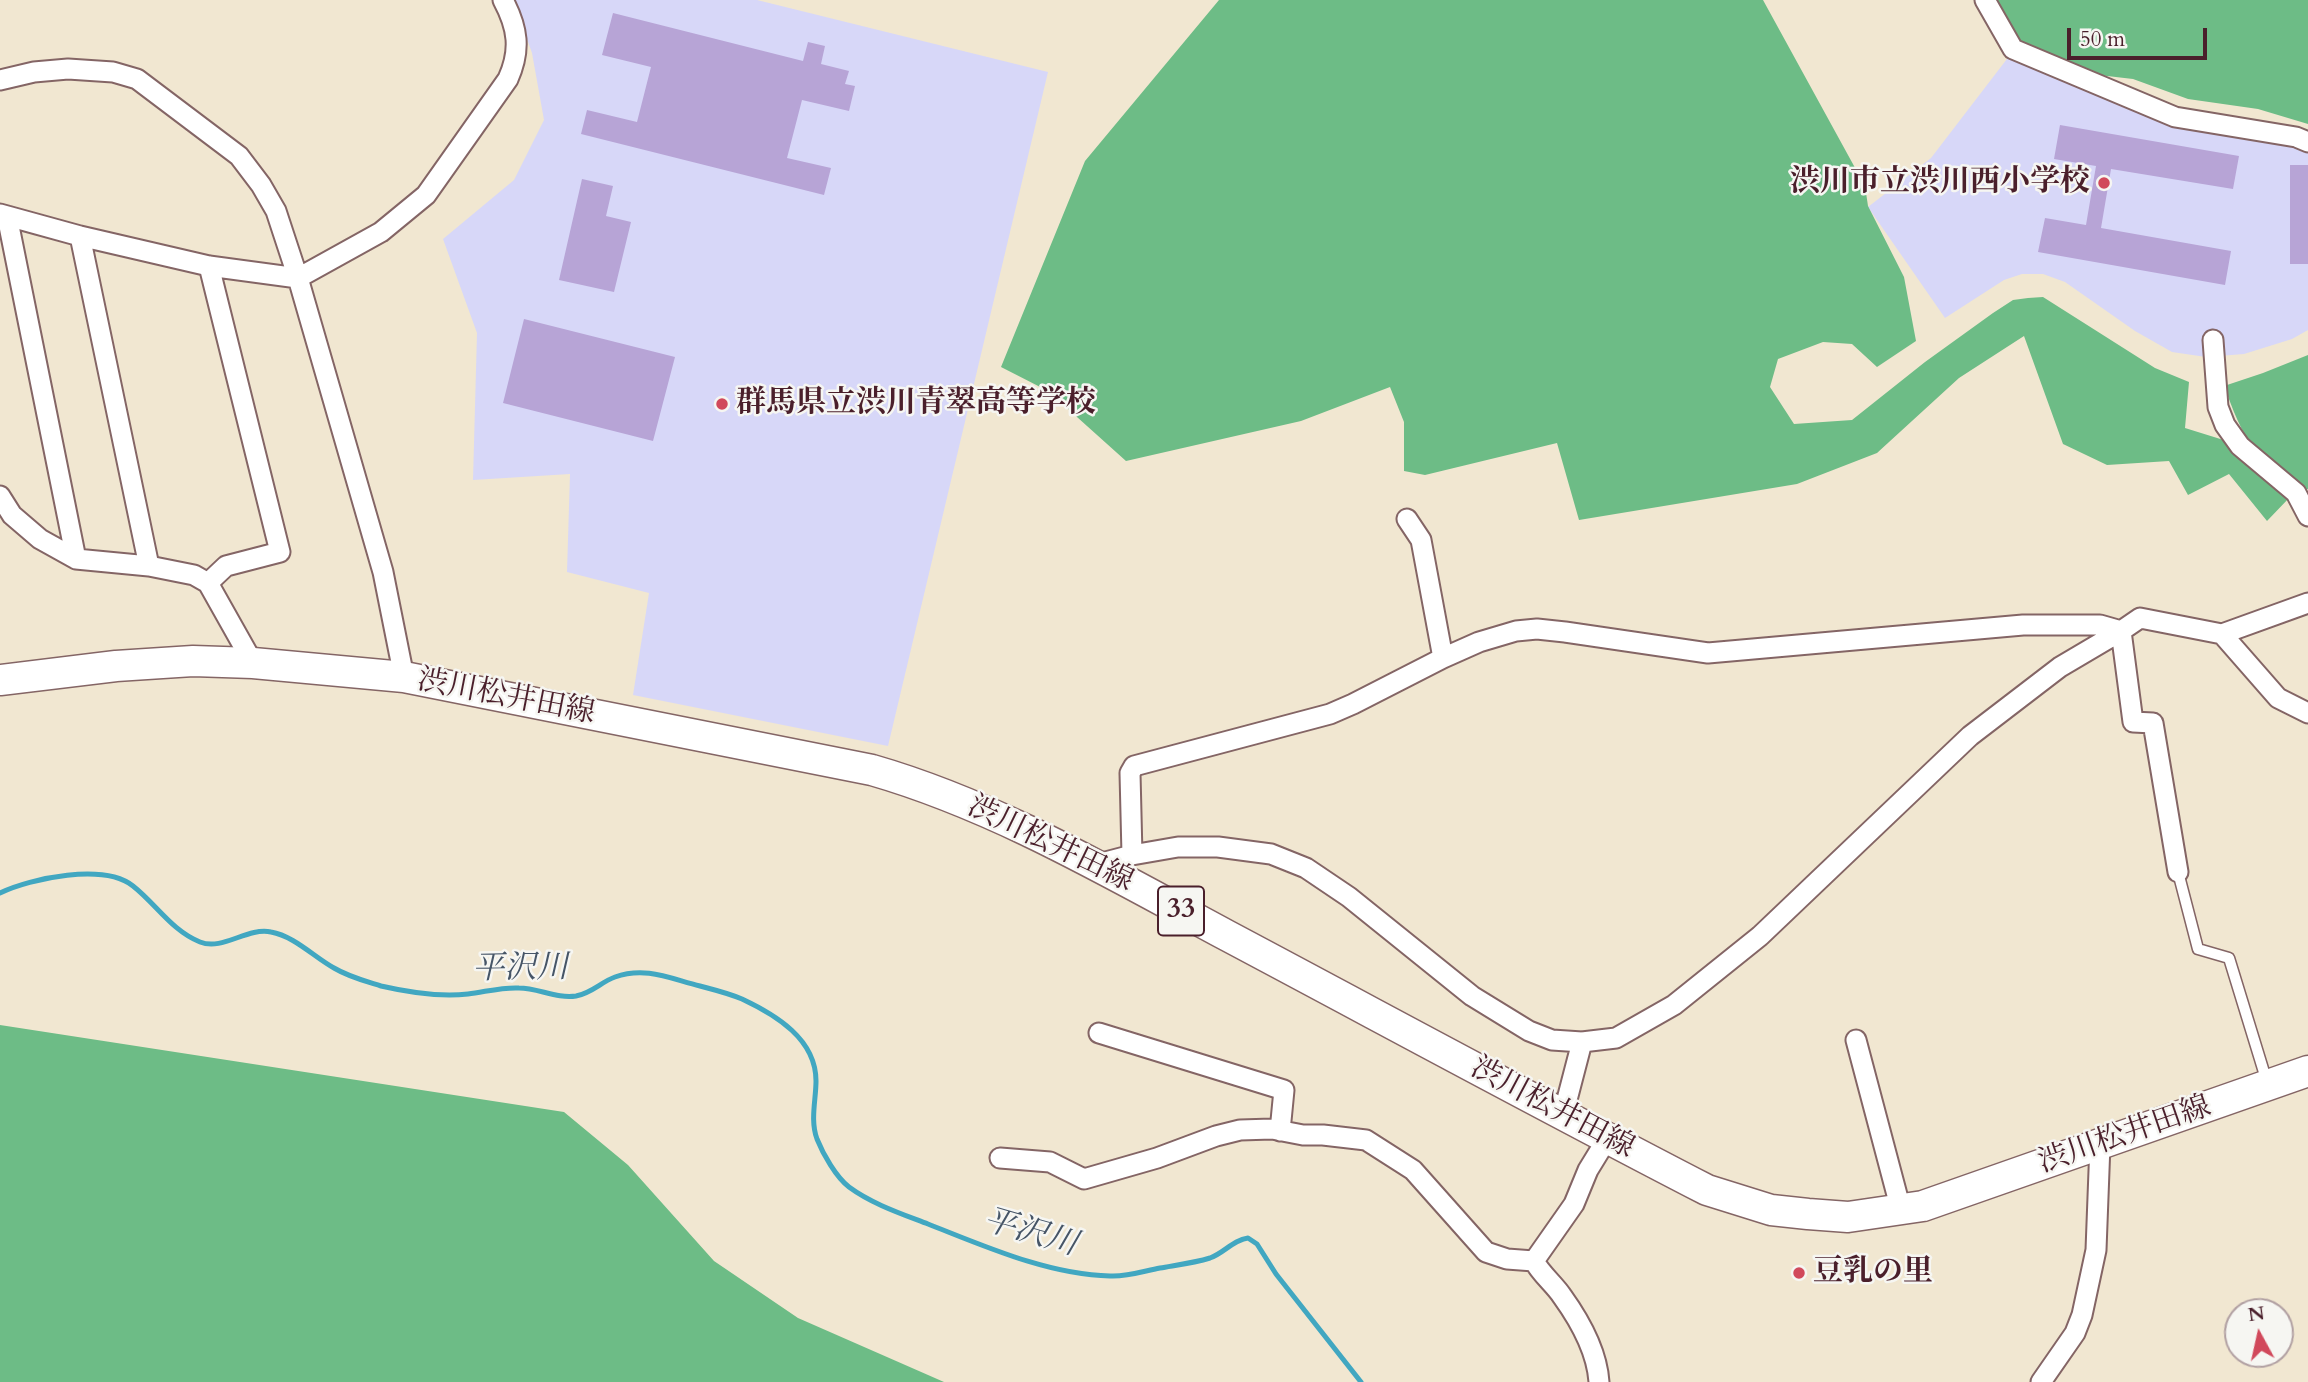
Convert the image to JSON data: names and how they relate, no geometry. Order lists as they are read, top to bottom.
{
  "streets": {
    "main road": ["渋川松井田線", "33"]
  },
  "water": ["平沢川"],
  "places": ["渋川市立渋川西小学校", "群馬県立渋川青翠高等学校", "豆乳の里"],
  "scale_bar": "50 m",
  "north": "top"
}
